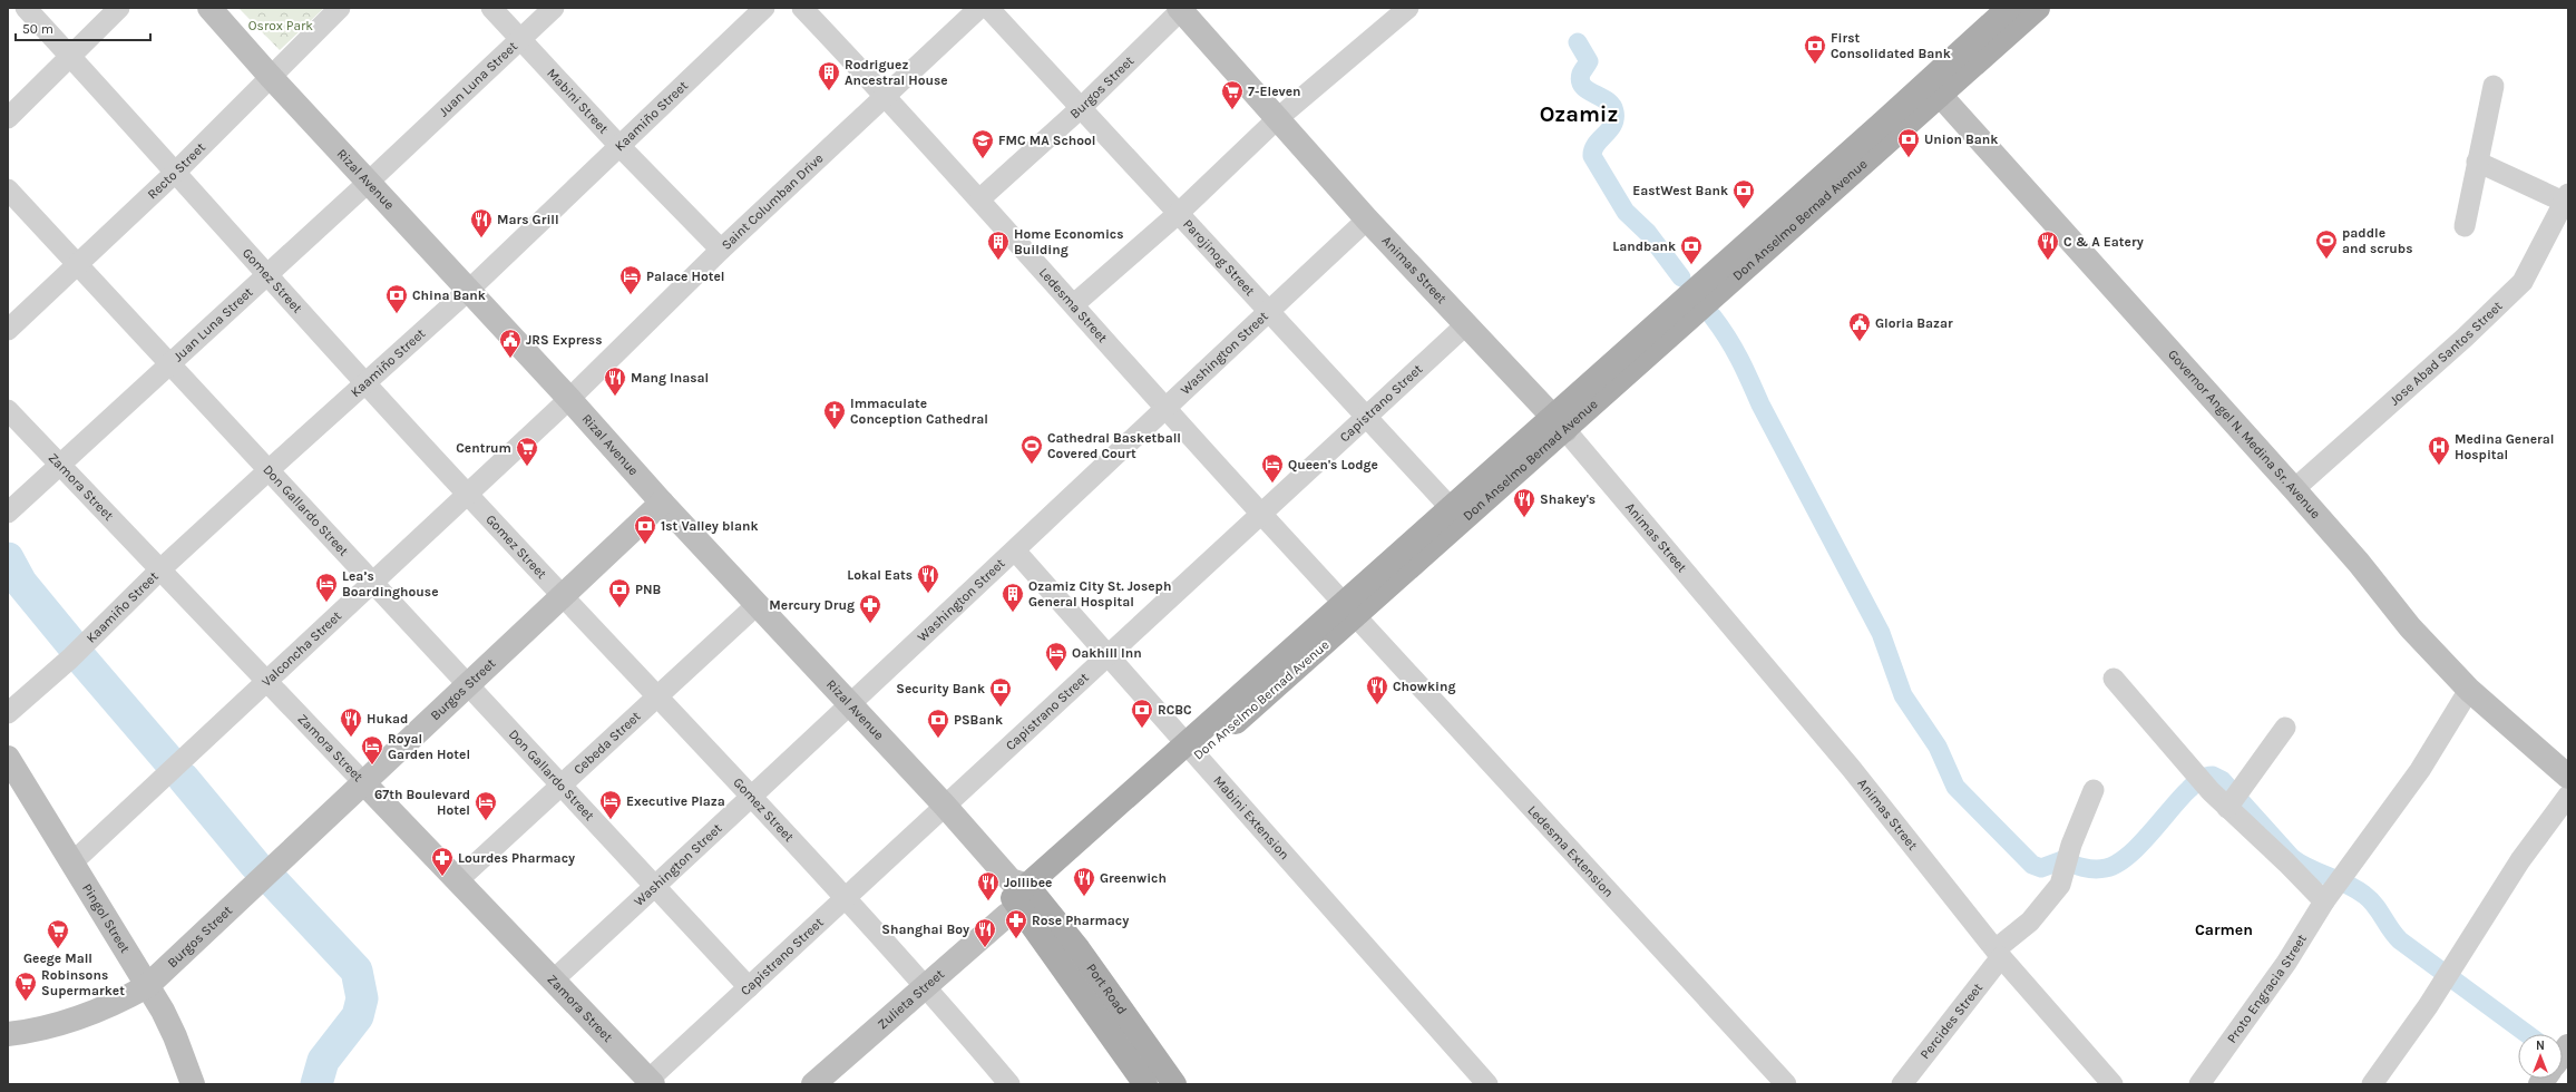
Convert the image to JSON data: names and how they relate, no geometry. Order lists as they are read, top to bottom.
{
  "streets": {
    "main road": ["Don Anselmo Bernad Avenue", "Port Road"],
    "street": [
      "Juan Luna Street",
      "Burgos Street",
      "Mabini Street",
      "Kaamiño Street",
      "Recto Street",
      "Rizal Avenue",
      "Saint Columban Drive",
      "Parojinog Street",
      "Animas Street",
      "Gomez Street",
      "Ledesma Street",
      "Washington Street",
      "Jose Abad Santos Street",
      "Capistrano Street",
      "Governor Angel N. Medina Sr. Avenue",
      "Zamora Street",
      "Don Gallardo Street",
      "Valconcha Street",
      "Cebeda Street",
      "Mabini Extension",
      "Ledesma Extension",
      "Pingol Street",
      "Proto Engracia Street",
      "Zulieta Street",
      "Percides Street"
    ]
  },
  "crossings": [
    ["Juan Luna Street", "Mabini Street"],
    ["Juan Luna Street", "Rizal Avenue"],
    ["Juan Luna Street", "Gomez Street"],
    ["Juan Luna Street", "Zamora Street"],
    ["Juan Luna Street", "Don Gallardo Street"],
    ["Burgos Street", "Rizal Avenue"],
    ["Burgos Street", "Parojinog Street"],
    ["Burgos Street", "Animas Street"],
    ["Burgos Street", "Gomez Street"],
    ["Burgos Street", "Ledesma Street"],
    ["Burgos Street", "Zamora Street"],
    ["Burgos Street", "Don Gallardo Street"],
    ["Burgos Street", "Pingol Street"],
    ["Mabini Street", "Kaamiño Street"],
    ["Mabini Street", "Saint Columban Drive"],
    ["Kaamiño Street", "Rizal Avenue"],
    ["Kaamiño Street", "Gomez Street"],
    ["Kaamiño Street", "Zamora Street"],
    ["Kaamiño Street", "Don Gallardo Street"],
    ["Recto Street", "Rizal Avenue"],
    ["Recto Street", "Gomez Street"],
    ["Recto Street", "Don Gallardo Street"],
    ["Rizal Avenue", "Saint Columban Drive"],
    ["Rizal Avenue", "Don Anselmo Bernad Avenue"],
    ["Rizal Avenue", "Washington Street"],
    ["Rizal Avenue", "Capistrano Street"],
    ["Rizal Avenue", "Valconcha Street"],
    ["Rizal Avenue", "Cebeda Street"],
    ["Rizal Avenue", "Port Road"],
    ["Rizal Avenue", "Zulieta Street"],
    ["Saint Columban Drive", "Ledesma Street"],
    ["Saint Columban Drive", "Valconcha Street"],
    ["Don Anselmo Bernad Avenue", "Parojinog Street"],
    ["Don Anselmo Bernad Avenue", "Animas Street"],
    ["Don Anselmo Bernad Avenue", "Ledesma Street"],
    ["Don Anselmo Bernad Avenue", "Governor Angel N. Medina Sr. Avenue"],
    ["Don Anselmo Bernad Avenue", "Mabini Extension"],
    ["Don Anselmo Bernad Avenue", "Ledesma Extension"],
    ["Don Anselmo Bernad Avenue", "Port Road"],
    ["Don Anselmo Bernad Avenue", "Zulieta Street"],
    ["Parojinog Street", "Washington Street"],
    ["Parojinog Street", "Capistrano Street"],
    ["Animas Street", "Washington Street"],
    ["Animas Street", "Capistrano Street"],
    ["Animas Street", "Percides Street"],
    ["Gomez Street", "Washington Street"],
    ["Gomez Street", "Capistrano Street"],
    ["Gomez Street", "Valconcha Street"],
    ["Gomez Street", "Cebeda Street"],
    ["Gomez Street", "Zulieta Street"],
    ["Ledesma Street", "Washington Street"],
    ["Ledesma Street", "Capistrano Street"],
    ["Ledesma Street", "Ledesma Extension"],
    ["Washington Street", "Zamora Street"],
    ["Washington Street", "Don Gallardo Street"],
    ["Washington Street", "Mabini Extension"],
    ["Jose Abad Santos Street", "Governor Angel N. Medina Sr. Avenue"],
    ["Capistrano Street", "Zamora Street"],
    ["Capistrano Street", "Don Gallardo Street"],
    ["Capistrano Street", "Mabini Extension"],
    ["Governor Angel N. Medina Sr. Avenue", "Proto Engracia Street"],
    ["Zamora Street", "Valconcha Street"],
    ["Zamora Street", "Cebeda Street"],
    ["Don Gallardo Street", "Valconcha Street"],
    ["Don Gallardo Street", "Cebeda Street"],
    ["Valconcha Street", "Pingol Street"],
    ["Port Road", "Zulieta Street"]
  ],
  "districts": ["Ozamiz", "Carmen"],
  "parks": ["Osrox Park"],
  "places": {
    "bank": [
      "First Consolidated Bank",
      "Union Bank",
      "EastWest Bank",
      "Landbank",
      "China Bank",
      "1st Valley blank",
      "PNB",
      "Security Bank",
      "RCBC",
      "PSBank"
    ],
    "building": ["Rodriguez Ancestral House", "Home Economics Building", "Ozamiz City St. Joseph General Hospital"],
    "supermarket": [
      "7-Eleven",
      "Centrum",
      "Geege Mall",
      "Robinsons Supermarket"
    ],
    "school or university": ["FMC MA School"],
    "restaurant": [
      "Mars Grill",
      "C & A Eatery",
      "Mang Inasal",
      "Shakey's",
      "Lokal Eats",
      "Chowking",
      "Hukad",
      "Greenwich",
      "Jollibee",
      "Shanghai Boy"
    ],
    "sports": ["paddle and scrubs", "Cathedral Basketball Covered Court"],
    "hotel": [
      "Palace Hotel",
      "Queen's Lodge",
      "Lea’s Boardinghouse",
      "Oakhill Inn",
      "Royal Garden Hotel",
      "Executive Plaza",
      "67th Boulevard Hotel"
    ],
    "public building": ["Gloria Bazar", "JRS Express"],
    "church": ["Immaculate Conception Cathedral"],
    "hospital": ["Medina General Hospital"],
    "pharmacy": ["Mercury Drug", "Lourdes Pharmacy", "Rose Pharmacy"]
  },
  "scale_bar": "50 m",
  "north": "top"
}
